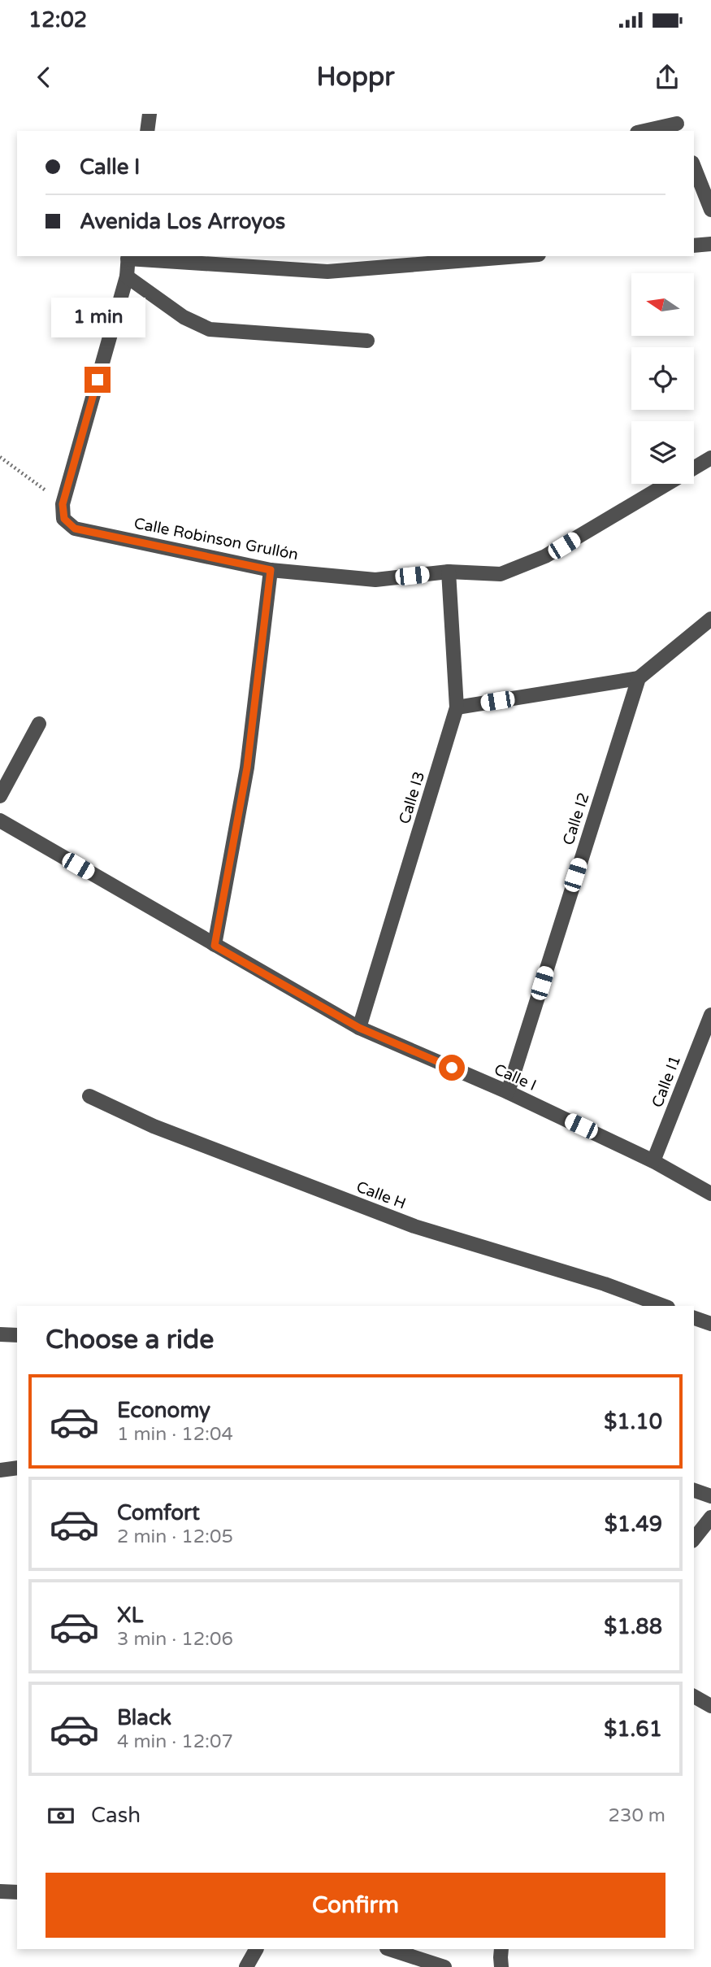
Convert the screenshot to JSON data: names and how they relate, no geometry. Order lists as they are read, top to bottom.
{
  "streets": {
    "street": [
      "Calle Robinson Grullón",
      "Calle I3",
      "Calle I2",
      "Calle I",
      "Calle I1",
      "Calle H"
    ]
  },
  "crossings": [
    ["Calle Robinson Grullón", "Calle I3"],
    ["Calle I3", "Calle I"],
    ["Calle I2", "Calle I"],
    ["Calle I", "Calle I1"]
  ],
  "north": "left",
  "page": {
    "status": "12:02",
    "header": "Hoppr",
    "banner": ["Calle I", "Avenida Los Arroyos"],
    "bubble": "1 min",
    "heading": "Choose a ride",
    "list": [
      {
        "name": "Economy",
        "note": "1 min · 12:04",
        "value": "$1.10"
      },
      {
        "name": "Comfort",
        "note": "2 min · 12:05",
        "value": "$1.49"
      },
      {
        "name": "XL",
        "note": "3 min · 12:06",
        "value": "$1.88"
      },
      {
        "name": "Black",
        "note": "4 min · 12:07",
        "value": "$1.61"
      }
    ],
    "pay": ["Cash", "230 m"],
    "buttons": "Confirm"
  }
}
